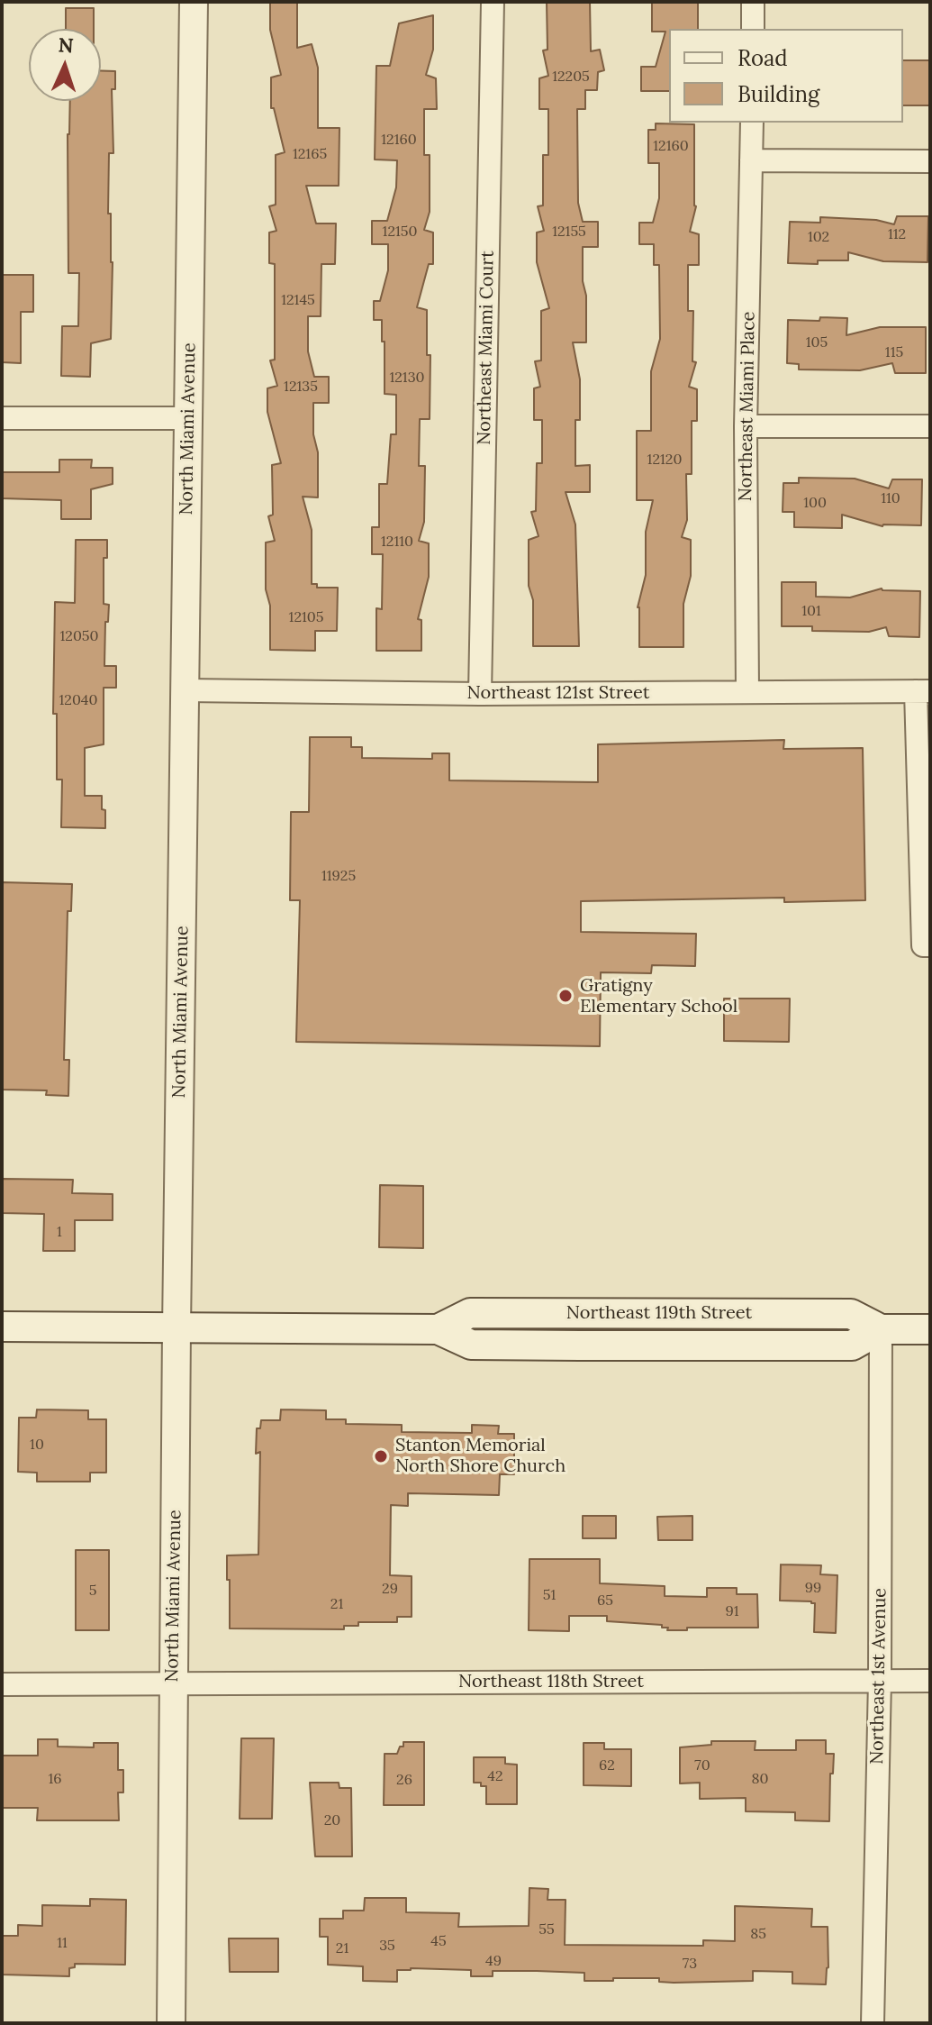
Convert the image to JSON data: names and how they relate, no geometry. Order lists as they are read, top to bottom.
{
  "streets": {
    "main road": ["Northeast 119th Street"],
    "street": [
      "Northeast Miami Court",
      "Northeast Miami Place",
      "North Miami Avenue",
      "Northeast 121st Street",
      "Northeast 1st Avenue",
      "Northeast 118th Street"
    ]
  },
  "crossings": [
    ["Northeast Miami Court", "Northeast 121st Street"],
    ["Northeast Miami Place", "Northeast 121st Street"],
    ["North Miami Avenue", "Northeast 121st Street"],
    ["North Miami Avenue", "Northeast 119th Street"],
    ["North Miami Avenue", "Northeast 118th Street"],
    ["Northeast 119th Street", "Northeast 1st Avenue"],
    ["Northeast 1st Avenue", "Northeast 118th Street"]
  ],
  "places": ["Gratigny Elementary School", "Stanton Memorial North Shore Church"],
  "house_numbers": [
    "12205",
    "12160",
    "12160",
    "12165",
    "12150",
    "12155",
    "112",
    "102",
    "12145",
    "105",
    "115",
    "12130",
    "12135",
    "12120",
    "110",
    "100",
    "12110",
    "101",
    "12105",
    "12050",
    "12040",
    "11925",
    "1",
    "10",
    "99",
    "29",
    "5",
    "51",
    "65",
    "21",
    "91",
    "62",
    "70",
    "42",
    "16",
    "80",
    "26",
    "20",
    "55",
    "85",
    "45",
    "11",
    "35",
    "21",
    "49",
    "73"
  ],
  "legend": ["Road", "Building"],
  "north": "top"
}
